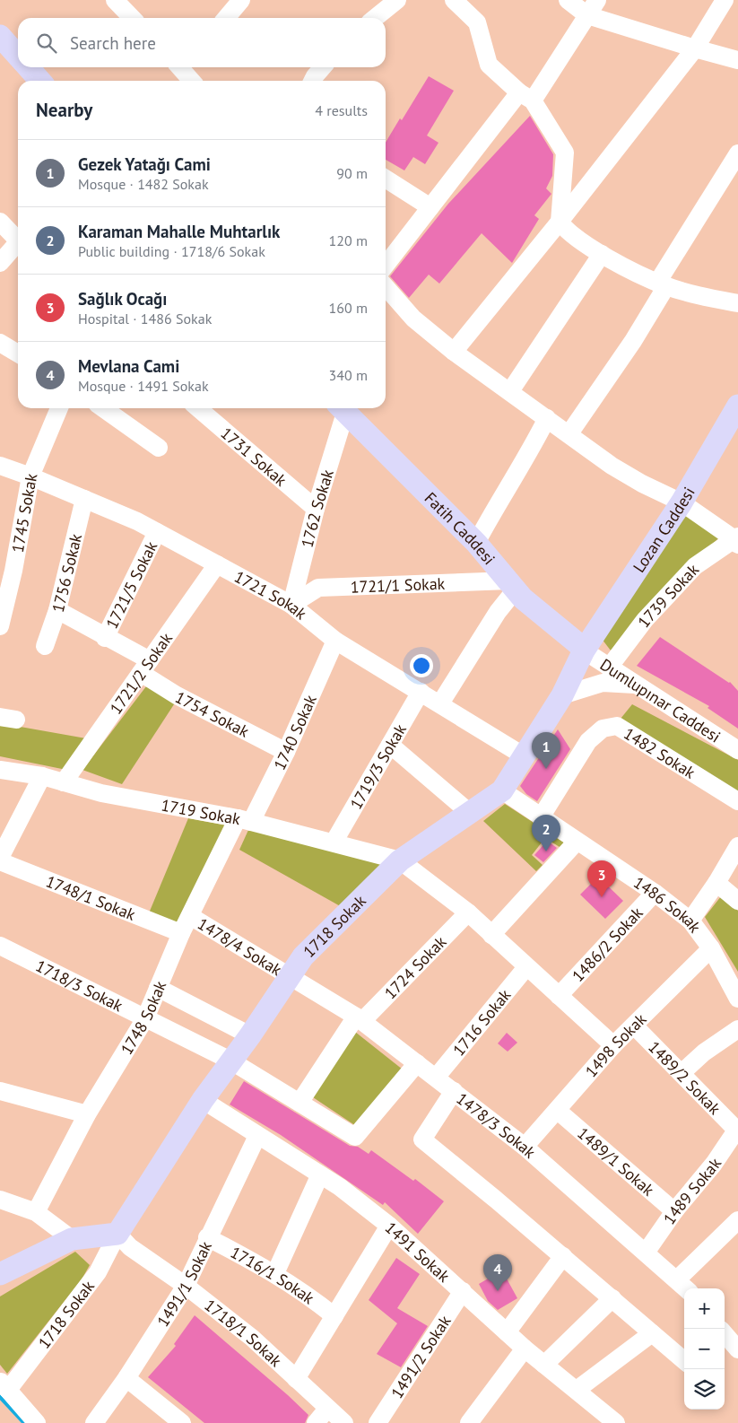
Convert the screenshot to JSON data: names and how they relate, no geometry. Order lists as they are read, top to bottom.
{
  "streets": {
    "main road": ["Fatih Caddesi", "Lozan Caddesi", "1718 Sokak"],
    "street": [
      "1731 Sokak",
      "1762 Sokak",
      "1745 Sokak",
      "1756 Sokak",
      "1721/1 Sokak",
      "1721/5 Sokak",
      "1721 Sokak",
      "1739 Sokak",
      "1721/2 Sokak",
      "Dumlupınar Caddesi",
      "1754 Sokak",
      "1740 Sokak",
      "1482 Sokak",
      "1719/3 Sokak",
      "1719 Sokak",
      "1748/1 Sokak",
      "1486 Sokak",
      "1486/2 Sokak",
      "1478/4 Sokak",
      "1724 Sokak",
      "1718/3 Sokak",
      "1748 Sokak",
      "1716 Sokak",
      "1498 Sokak",
      "1489/2 Sokak",
      "1478/3 Sokak",
      "1489/1 Sokak",
      "1489 Sokak",
      "1491 Sokak",
      "1716/1 Sokak",
      "1491/1 Sokak",
      "1718/1 Sokak",
      "1491/2 Sokak"
    ]
  },
  "crossings": [
    ["1731 Sokak", "1762 Sokak"],
    ["1762 Sokak", "Fatih Caddesi"],
    ["1762 Sokak", "1721/1 Sokak"],
    ["1762 Sokak", "1721 Sokak"],
    ["1745 Sokak", "1721 Sokak"],
    ["Fatih Caddesi", "Lozan Caddesi"],
    ["Fatih Caddesi", "1721/1 Sokak"],
    ["Fatih Caddesi", "Dumlupınar Caddesi"],
    ["Fatih Caddesi", "1718 Sokak"],
    ["Lozan Caddesi", "Dumlupınar Caddesi"],
    ["Lozan Caddesi", "1718 Sokak"],
    ["1756 Sokak", "1721 Sokak"],
    ["1756 Sokak", "1754 Sokak"],
    ["1721/1 Sokak", "1721 Sokak"],
    ["1721/5 Sokak", "1721 Sokak"],
    ["1721/5 Sokak", "1754 Sokak"],
    ["1721 Sokak", "1721/2 Sokak"],
    ["1721 Sokak", "1740 Sokak"],
    ["1721 Sokak", "1719/3 Sokak"],
    ["1721 Sokak", "1718 Sokak"],
    ["1739 Sokak", "Dumlupınar Caddesi"],
    ["1721/2 Sokak", "1754 Sokak"],
    ["1721/2 Sokak", "1719 Sokak"],
    ["Dumlupınar Caddesi", "1718 Sokak"],
    ["1754 Sokak", "1740 Sokak"],
    ["1740 Sokak", "1719 Sokak"],
    ["1740 Sokak", "1748 Sokak"],
    ["1482 Sokak", "1486 Sokak"],
    ["1719/3 Sokak", "1719 Sokak"],
    ["1719 Sokak", "1718 Sokak"],
    ["1719 Sokak", "1748 Sokak"],
    ["1748/1 Sokak", "1748 Sokak"],
    ["1486 Sokak", "1718 Sokak"],
    ["1486 Sokak", "1486/2 Sokak"],
    ["1486 Sokak", "1498 Sokak"],
    ["1718 Sokak", "1478/4 Sokak"],
    ["1718 Sokak", "1718/3 Sokak"],
    ["1718 Sokak", "1478/3 Sokak"],
    ["1718 Sokak", "1491 Sokak"],
    ["1718 Sokak", "1718/1 Sokak"],
    ["1478/4 Sokak", "1748 Sokak"],
    ["1478/4 Sokak", "1478/3 Sokak"],
    ["1724 Sokak", "1718/3 Sokak"],
    ["1724 Sokak", "1478/3 Sokak"],
    ["1718/3 Sokak", "1748 Sokak"],
    ["1718/3 Sokak", "1478/3 Sokak"],
    ["1716 Sokak", "1478/3 Sokak"],
    ["1498 Sokak", "1489/2 Sokak"],
    ["1498 Sokak", "1478/3 Sokak"],
    ["1498 Sokak", "1489/1 Sokak"],
    ["1489/2 Sokak", "1489 Sokak"],
    ["1478/3 Sokak", "1489 Sokak"],
    ["1489/1 Sokak", "1489 Sokak"],
    ["1491 Sokak", "1491/1 Sokak"],
    ["1491 Sokak", "1491/2 Sokak"],
    ["1716/1 Sokak", "1491/1 Sokak"],
    ["1491/1 Sokak", "1718/1 Sokak"]
  ],
  "page": {
    "search": "Search here",
    "heading": ["Nearby", "4 results"],
    "list": [
      {
        "mark": "1",
        "name": "Gezek Yatağı Cami",
        "note": "Mosque · 1482 Sokak",
        "value": "90 m"
      },
      {
        "mark": "2",
        "name": "Karaman Mahalle Muhtarlık",
        "note": "Public building · 1718/6 Sokak",
        "value": "120 m"
      },
      {
        "mark": "3",
        "name": "Sağlık Ocağı",
        "note": "Hospital · 1486 Sokak",
        "value": "160 m"
      },
      {
        "mark": "4",
        "name": "Mevlana Cami",
        "note": "Mosque · 1491 Sokak",
        "value": "340 m"
      }
    ],
    "pins": [
      "1",
      "2",
      "3",
      "4"
    ],
    "map_buttons": ["+", "−"]
  }
}
